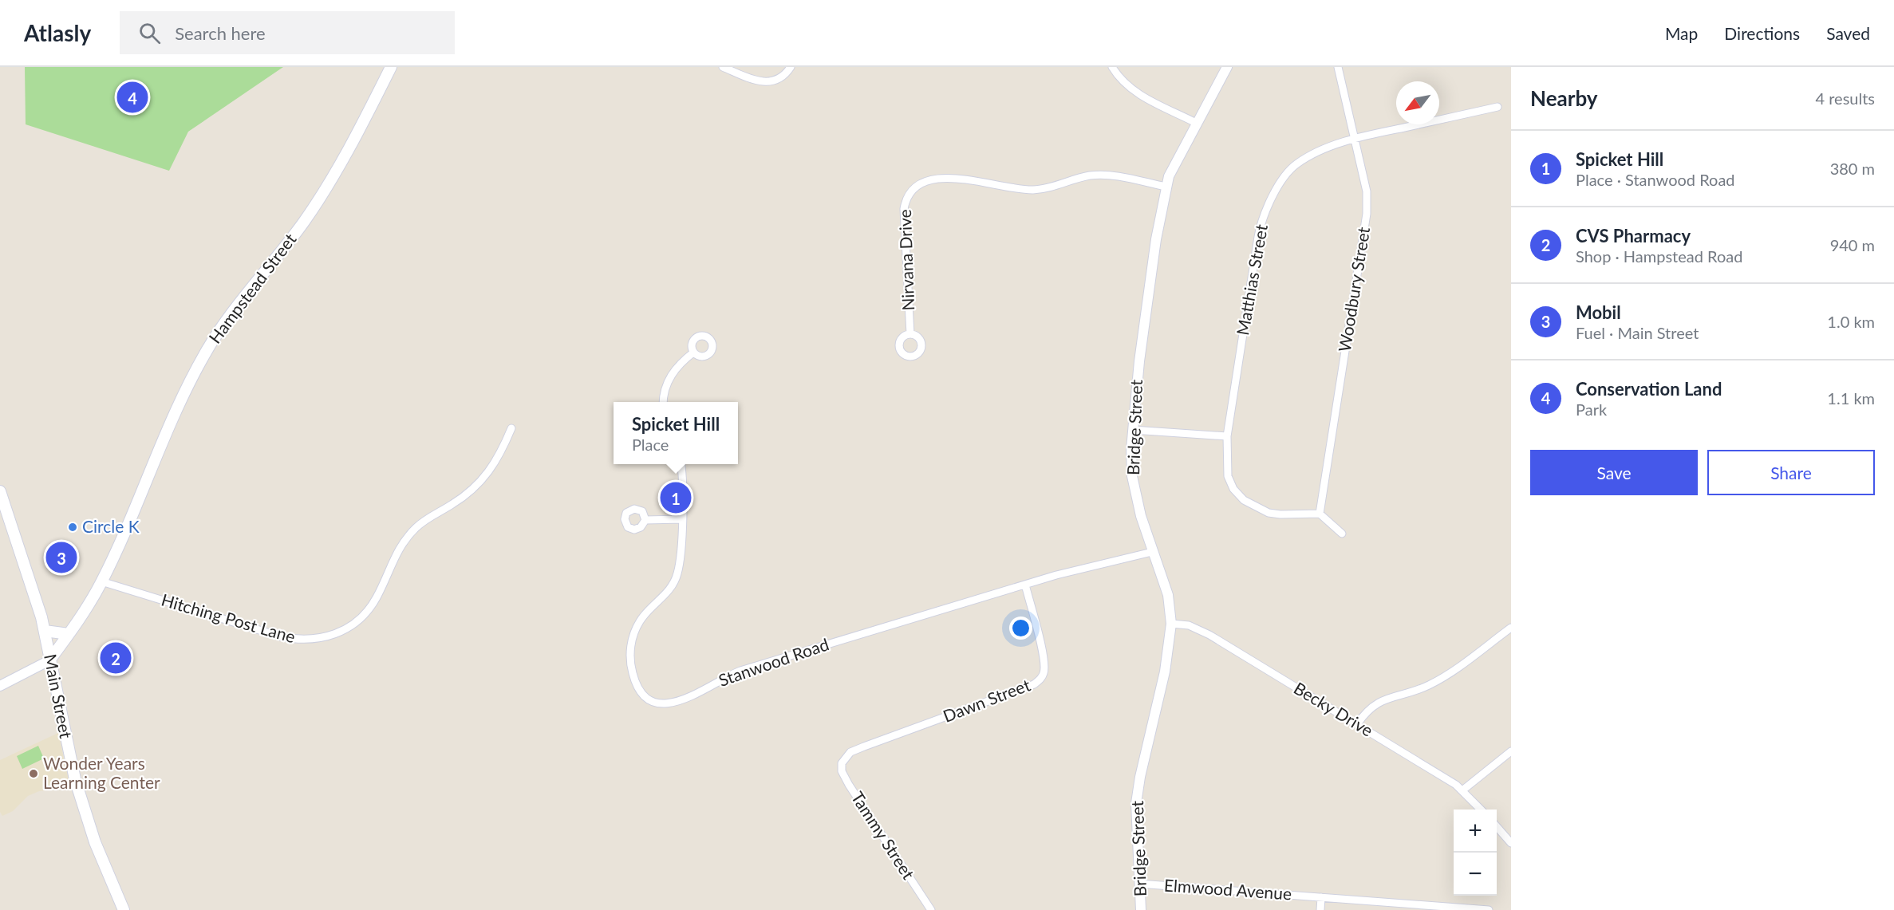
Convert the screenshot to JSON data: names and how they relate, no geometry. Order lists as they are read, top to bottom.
{
  "streets": {
    "main road": ["Hampstead Street", "Main Street"],
    "street": [
      "Nirvana Drive",
      "Matthias Street",
      "Woodbury Street",
      "Bridge Street",
      "Hitching Post Lane",
      "Stanwood Road",
      "Dawn Street",
      "Becky Drive",
      "Tammy Street",
      "Elmwood Avenue"
    ]
  },
  "crossings": [
    ["Nirvana Drive", "Bridge Street"],
    ["Matthias Street", "Woodbury Street"],
    ["Hampstead Street", "Hitching Post Lane"],
    ["Hampstead Street", "Main Street"],
    ["Bridge Street", "Stanwood Road"],
    ["Bridge Street", "Becky Drive"],
    ["Bridge Street", "Elmwood Avenue"],
    ["Stanwood Road", "Dawn Street"],
    ["Dawn Street", "Tammy Street"]
  ],
  "places": ["Circle K", "Wonder Years Learning Center"],
  "north": "bottom left",
  "page": {
    "header": "Atlasly",
    "search": "Search here",
    "nav": ["Map", "Directions", "Saved"],
    "heading": ["Nearby", "4 results"],
    "pins": [
      "4",
      "1",
      "3",
      "2"
    ],
    "list": [
      {
        "mark": "1",
        "name": "Spicket Hill",
        "note": "Place · Stanwood Road",
        "value": "380 m"
      },
      {
        "mark": "2",
        "name": "CVS Pharmacy",
        "note": "Shop · Hampstead Road",
        "value": "940 m"
      },
      {
        "mark": "3",
        "name": "Mobil",
        "note": "Fuel · Main Street",
        "value": "1.0 km"
      },
      {
        "mark": "4",
        "name": "Conservation Land",
        "note": "Park",
        "value": "1.1 km"
      }
    ],
    "popup": ["Spicket Hill", "Place"],
    "buttons": ["Save", "Share"],
    "map_buttons": ["+", "−"]
  }
}
